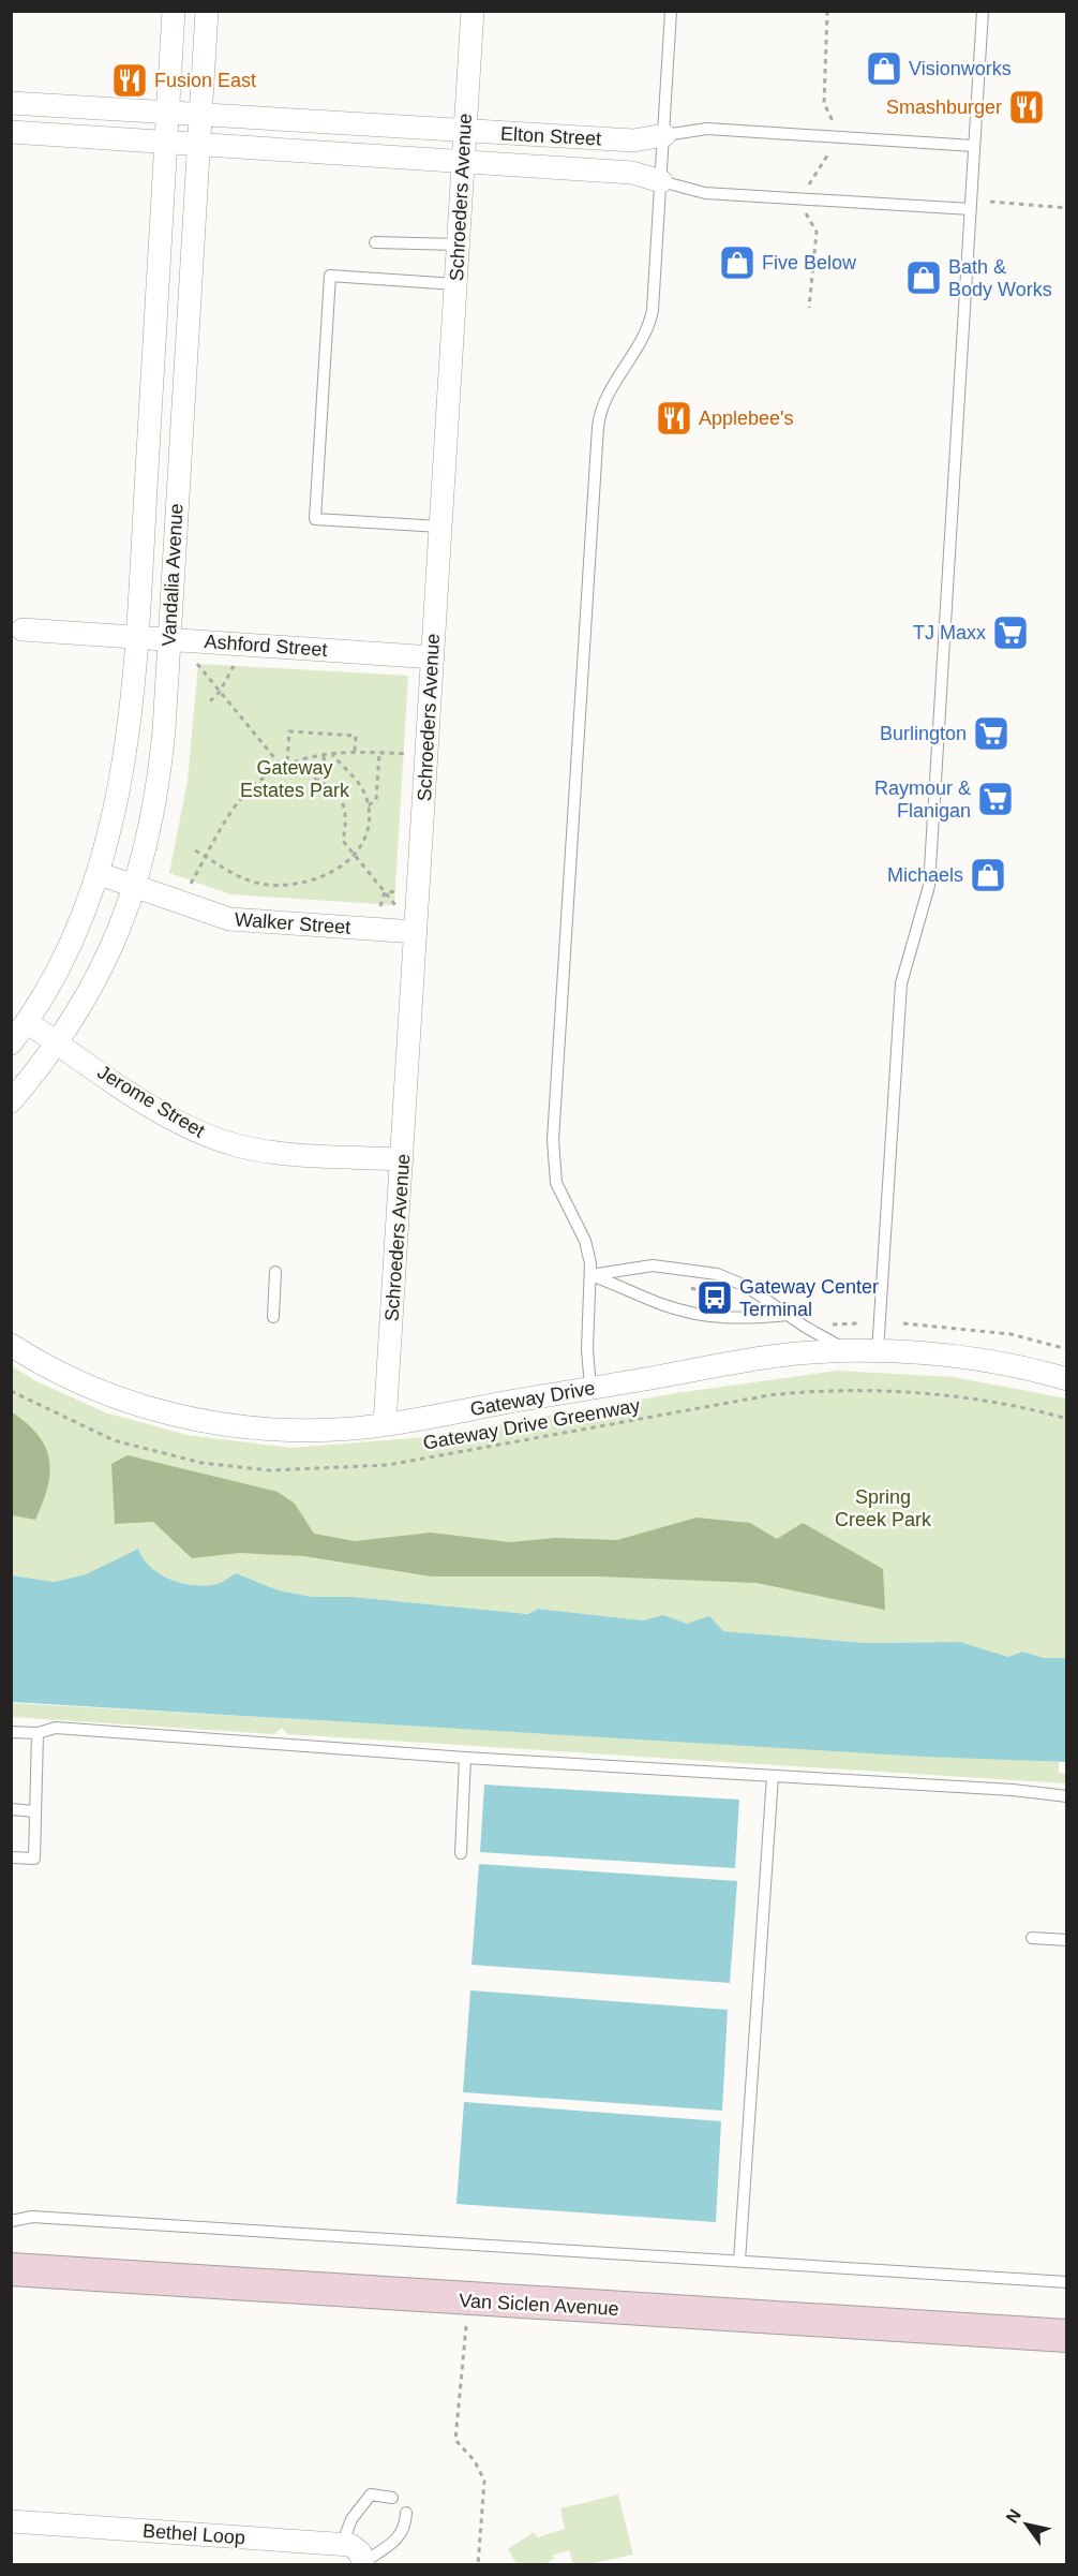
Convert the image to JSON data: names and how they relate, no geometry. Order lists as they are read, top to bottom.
{
  "streets": {
    "street": [
      "Elton Street",
      "Schroeders Avenue",
      "Vandalia Avenue",
      "Ashford Street",
      "Walker Street",
      "Jerome Street",
      "Gateway Drive",
      "Van Siclen Avenue",
      "Bethel Loop"
    ],
    "path": ["Gateway Drive Greenway"]
  },
  "crossings": [
    ["Elton Street", "Schroeders Avenue"],
    ["Elton Street", "Vandalia Avenue"],
    ["Schroeders Avenue", "Ashford Street"],
    ["Schroeders Avenue", "Walker Street"],
    ["Schroeders Avenue", "Jerome Street"],
    ["Schroeders Avenue", "Gateway Drive"],
    ["Vandalia Avenue", "Ashford Street"],
    ["Vandalia Avenue", "Walker Street"],
    ["Vandalia Avenue", "Jerome Street"]
  ],
  "parks": ["Gateway Estates Park", "Spring Creek Park"],
  "places": {
    "shop": [
      "Visionworks",
      "Five Below",
      "Bath & Body Works",
      "Michaels"
    ],
    "restaurant": ["Fusion East", "Smashburger", "Applebee's"],
    "supermarket": ["TJ Maxx", "Burlington", "Raymour & Flanigan"],
    "bus stop": ["Gateway Center Terminal"]
  },
  "north": "top left"
}
